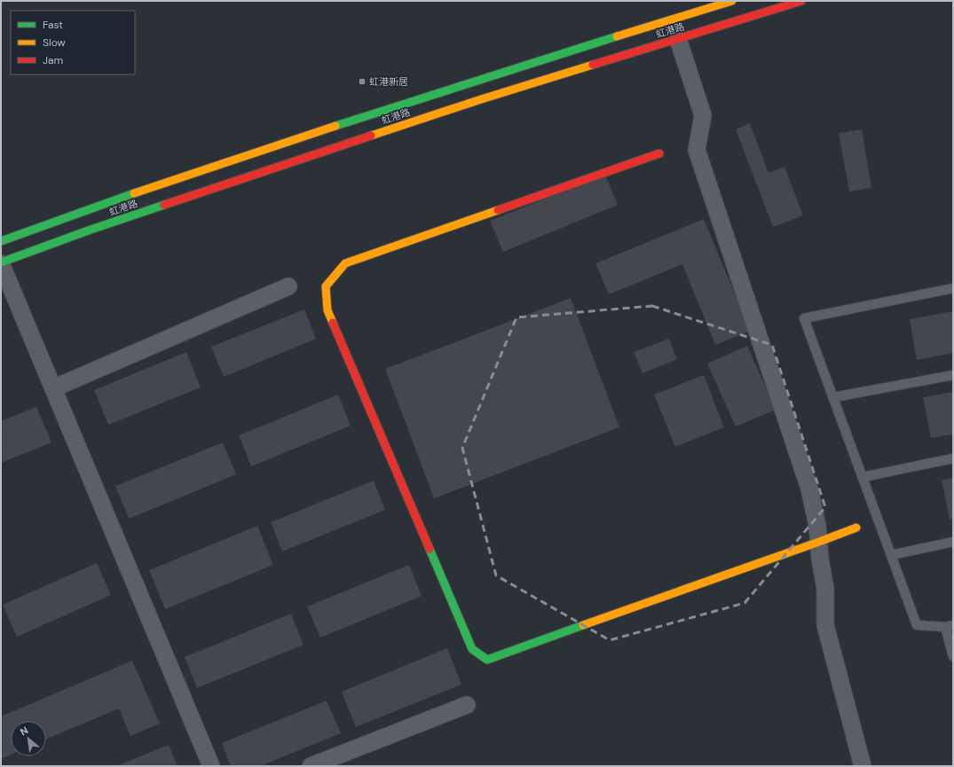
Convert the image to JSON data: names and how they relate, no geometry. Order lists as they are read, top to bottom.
{
  "streets": {
    "main road": ["虹港路"]
  },
  "places": {
    "transit": ["虹港新居"]
  },
  "legend": ["Fast", "Slow", "Jam"],
  "north": "top left"
}
